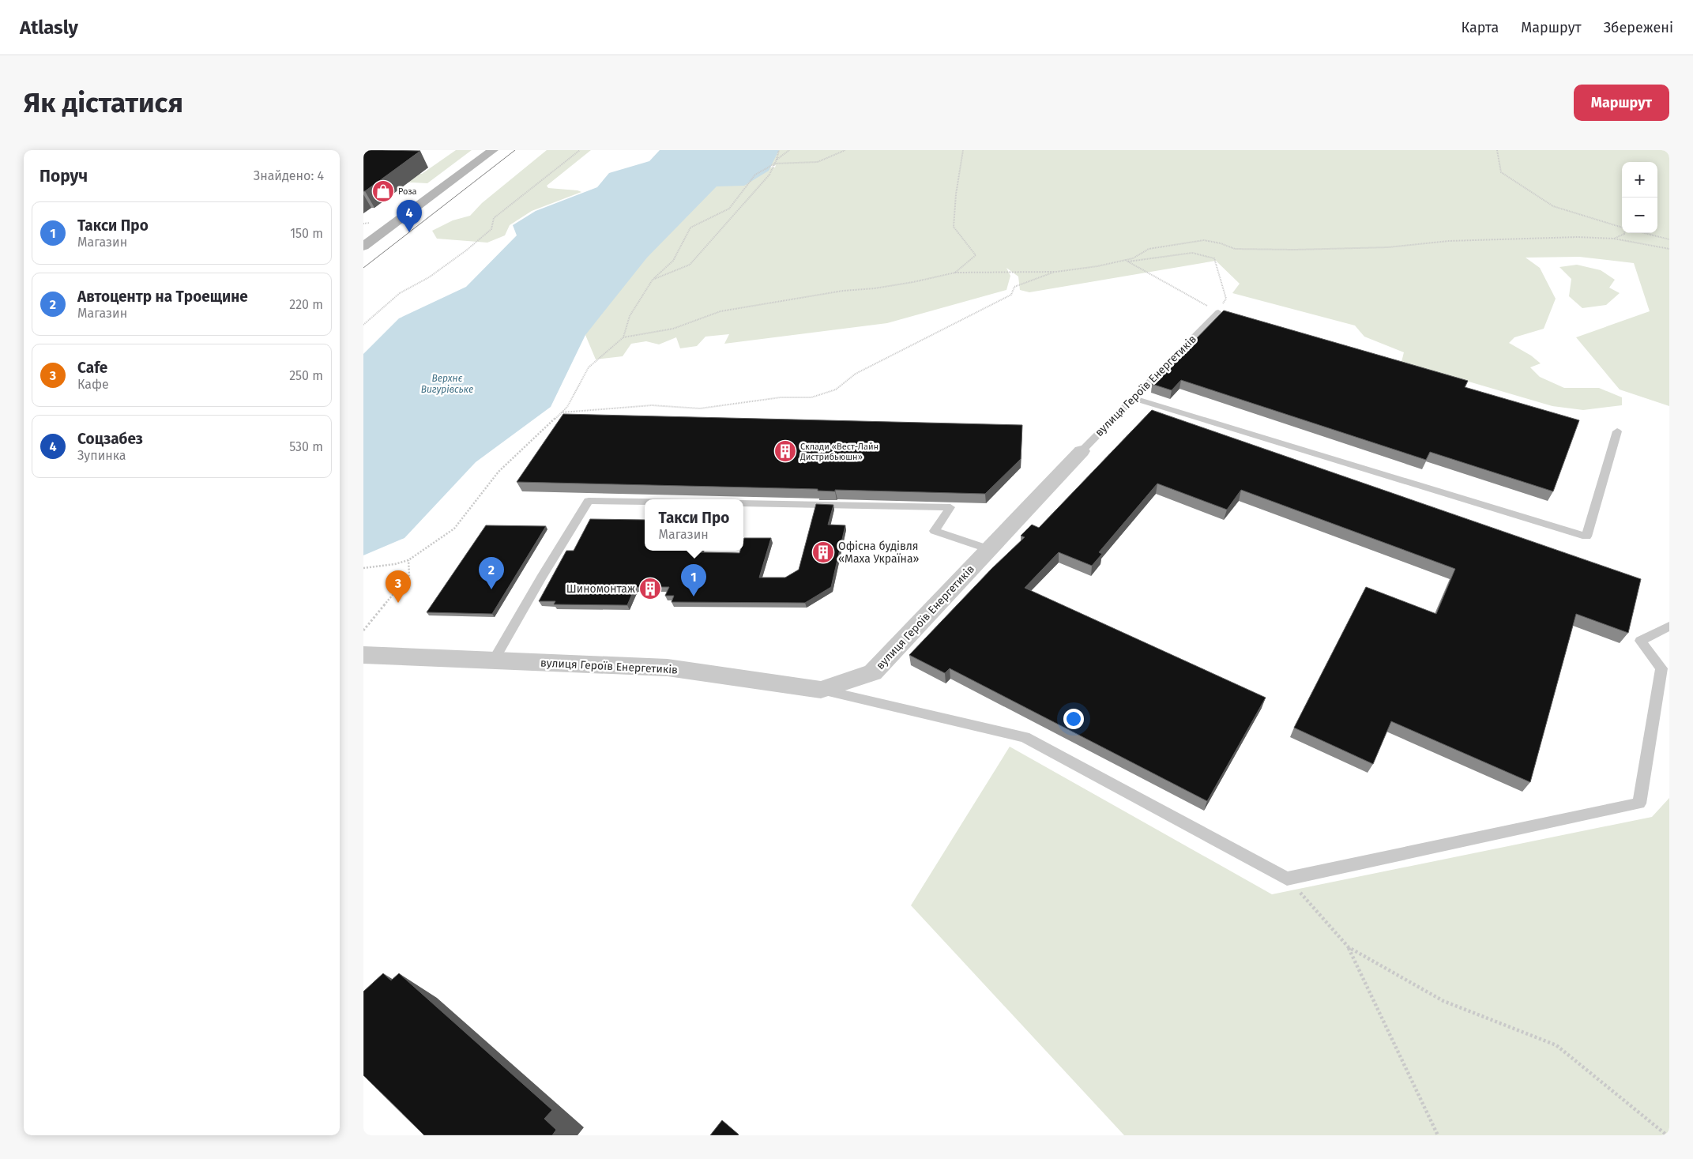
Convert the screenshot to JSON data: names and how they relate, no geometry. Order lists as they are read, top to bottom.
{
  "streets": {
    "street": ["вулиця Героїв Енергетиків"]
  },
  "water": ["Верхнє Вигурівське"],
  "places": {
    "shop": ["Роза"],
    "building": ["Склади «Вест-Лайн Дистрибьюшн»", "Офісна будівля «Маха Україна»", "Шиномонтаж"]
  },
  "page": {
    "header": "Atlasly",
    "nav": ["Карта", "Маршрут", "Збережені"],
    "buttons": "Маршрут",
    "title": "Як дістатися",
    "heading": ["Поруч", "Знайдено: 4"],
    "map_buttons": ["+", "−"],
    "pins": [
      "4",
      "2",
      "1",
      "3"
    ],
    "list": [
      {
        "mark": "1",
        "name": "Такси Про",
        "note": "Магазин",
        "value": "150 m"
      },
      {
        "mark": "2",
        "name": "Автоцентр на Троещине",
        "note": "Магазин",
        "value": "220 m"
      },
      {
        "mark": "3",
        "name": "Cafe",
        "note": "Кафе",
        "value": "250 m"
      },
      {
        "mark": "4",
        "name": "Соцзабез",
        "note": "Зупинка",
        "value": "530 m"
      }
    ],
    "popup": ["Такси Про", "Магазин"]
  }
}
